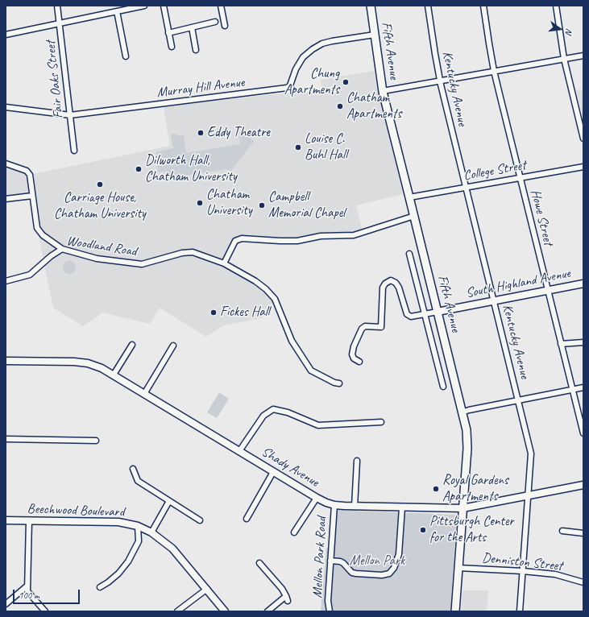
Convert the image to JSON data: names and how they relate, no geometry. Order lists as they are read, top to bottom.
{
  "streets": {
    "highway": ["Fifth Avenue"],
    "main road": ["South Highland Avenue", "Shady Avenue", "Beechwood Boulevard"],
    "street": [
      "Fair Oaks Street",
      "Murray Hill Avenue",
      "Kentucky Avenue",
      "College Street",
      "Howe Street",
      "Woodland Road",
      "Mellon Park Road",
      "Denniston Street"
    ]
  },
  "crossings": [
    ["Fifth Avenue", "Murray Hill Avenue"],
    ["Fifth Avenue", "College Street"],
    ["Fifth Avenue", "South Highland Avenue"],
    ["Fifth Avenue", "Shady Avenue"],
    ["Fifth Avenue", "Denniston Street"],
    ["Fair Oaks Street", "Murray Hill Avenue"],
    ["Kentucky Avenue", "College Street"],
    ["Kentucky Avenue", "South Highland Avenue"],
    ["Kentucky Avenue", "Shady Avenue"],
    ["Kentucky Avenue", "Denniston Street"],
    ["College Street", "Howe Street"],
    ["Howe Street", "South Highland Avenue"],
    ["Shady Avenue", "Mellon Park Road"]
  ],
  "parks": ["Mellon Park"],
  "places": [
    "Chung Apartments",
    "Chatham Apartments",
    "Eddy Theatre",
    "Louise C. Buhl Hall",
    "Dilworth Hall, Chatham University",
    "Carriage House, Chatham University",
    "Chatham University",
    "Campbell Memorial Chapel",
    "Fickes Hall",
    "Royal Gardens Apartments",
    "Pittsburgh Center for the Arts"
  ],
  "scale_bar": "100 m",
  "north": "right"
}
